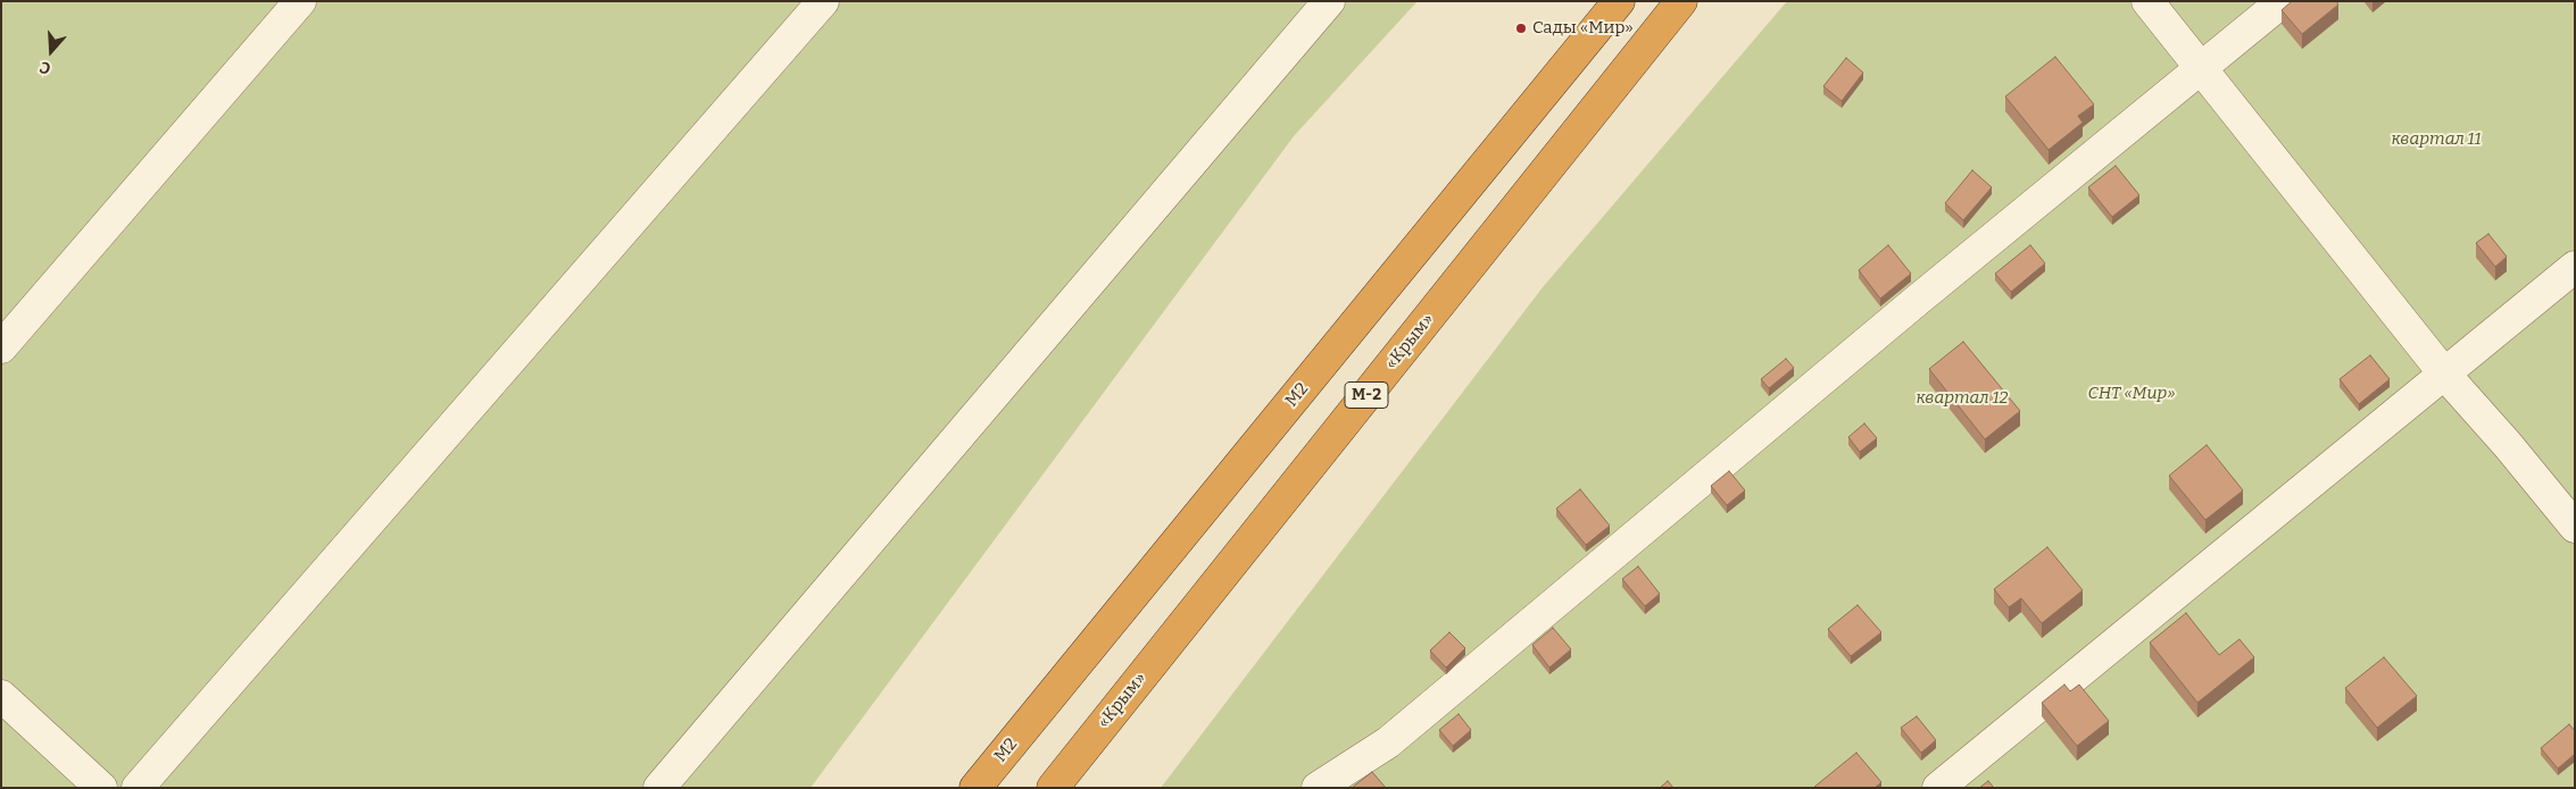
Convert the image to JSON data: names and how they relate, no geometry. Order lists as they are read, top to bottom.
{
  "streets": {
    "highway": ["«Крым»", "М2", "М-2"]
  },
  "parks": ["квартал 11", "СНТ «Мир»", "квартал 12"],
  "places": ["Сады «Мир»"],
  "north": "bottom"
}
